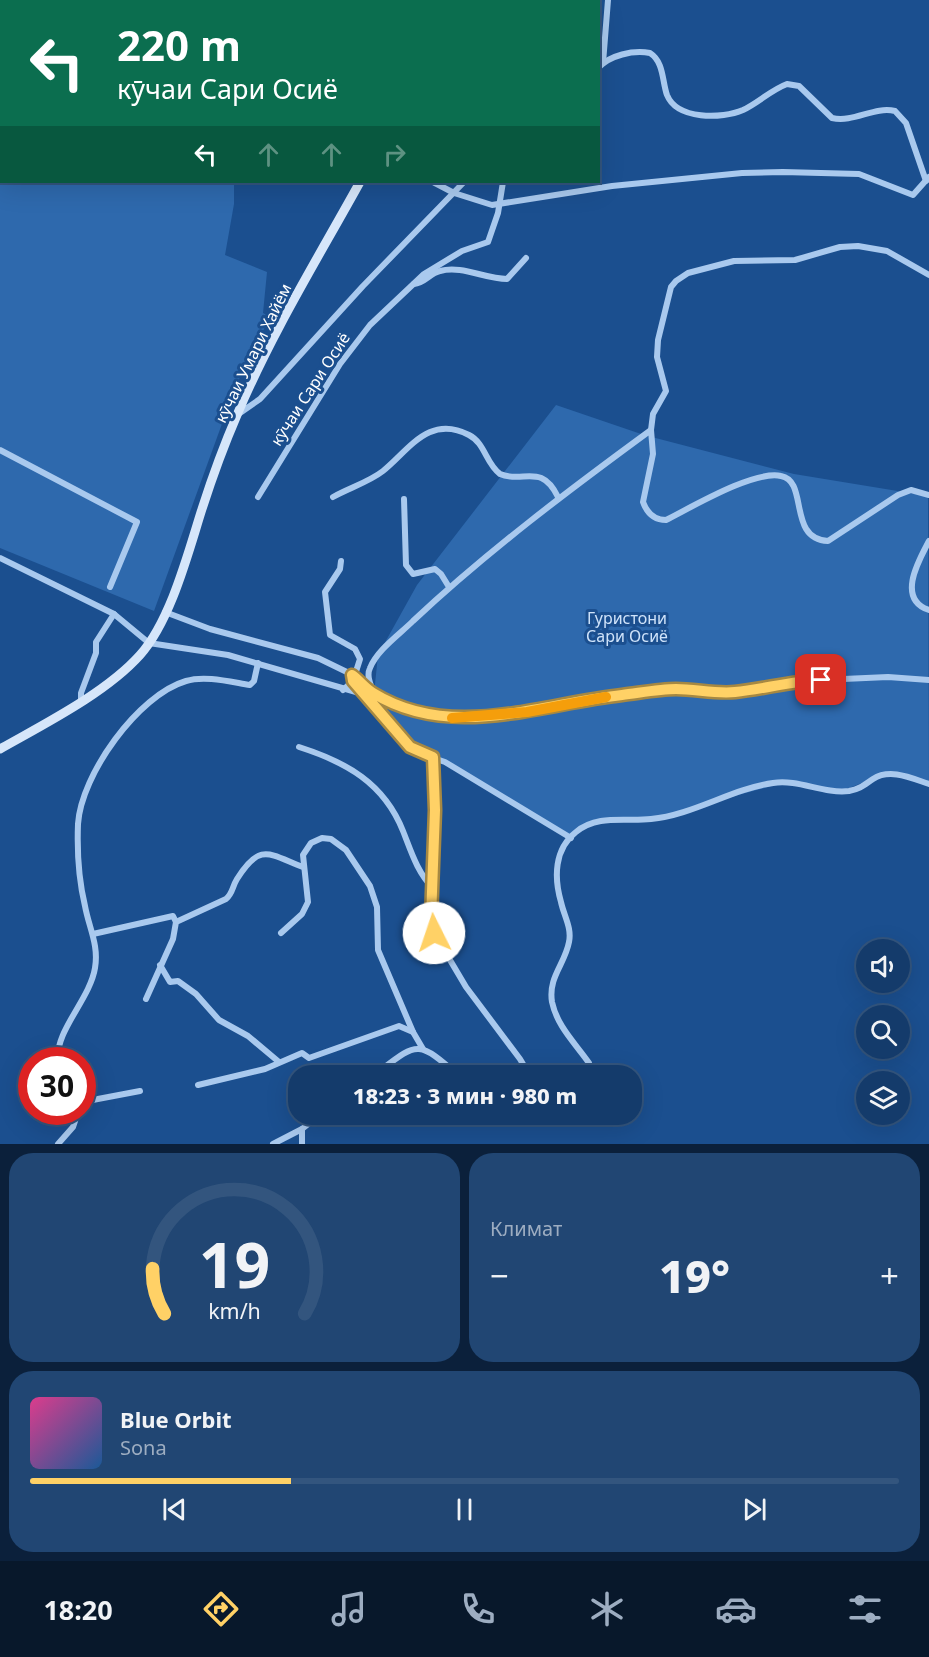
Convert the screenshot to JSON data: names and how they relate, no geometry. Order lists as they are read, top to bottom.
{
  "streets": {
    "main road": ["кӯчаи Умари Хайём"],
    "street": ["кӯчаи Сари Осиё"]
  },
  "parks": ["Гуристони Сари Осиё"],
  "page": {
    "turn": ["220 m", "кӯчаи Сари Осиё"],
    "limit": "30",
    "trip": "18:23 · 3 мин · 980 m",
    "tile": "Климат",
    "heat": ["−", "19°", "+"],
    "song": ["Blue Orbit", "Sona"],
    "tabs": "18:20",
    "gauge": ["19", "km/h"]
  }
}
